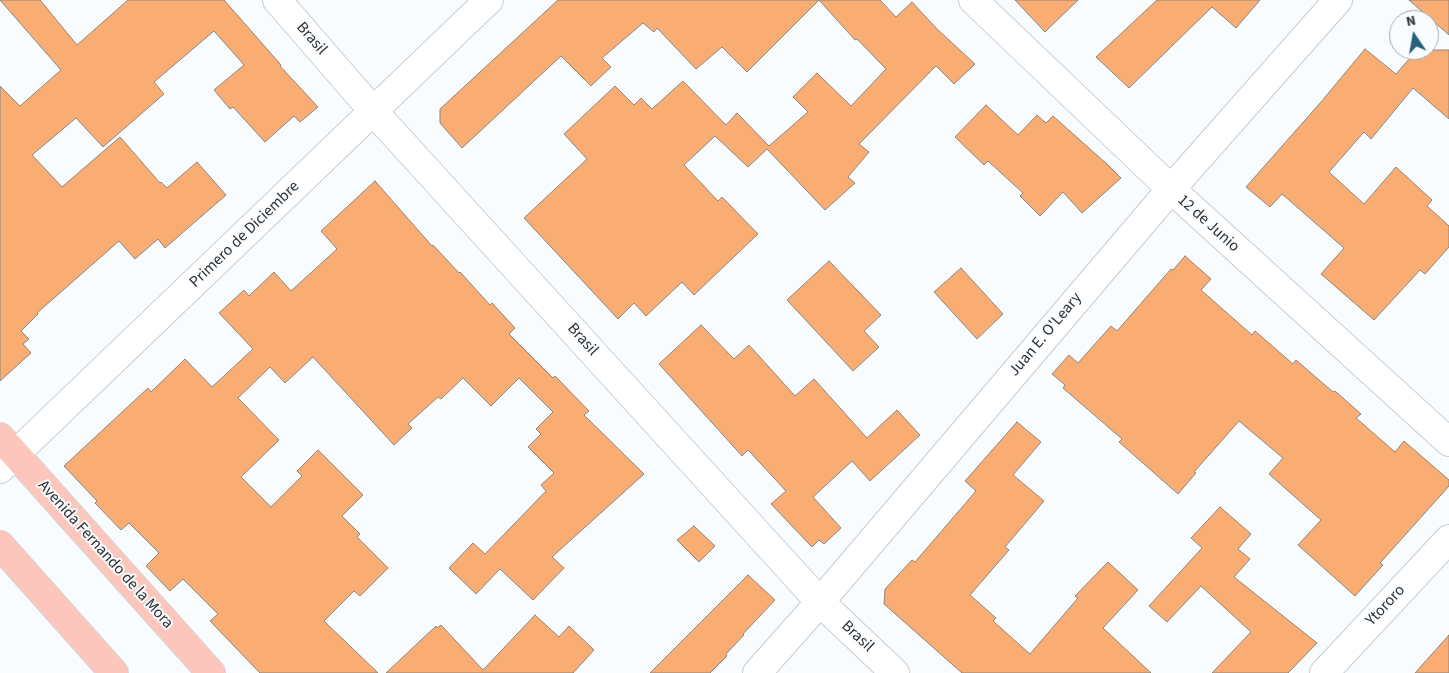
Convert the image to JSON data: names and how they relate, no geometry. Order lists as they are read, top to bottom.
{
  "streets": {
    "main road": ["Avenida Fernando de la Mora"],
    "street": [
      "Brasil",
      "12 de Junio",
      "Primero de Diciembre",
      "Juan E. O'Leary",
      "Ytororo"
    ]
  },
  "crossings": [
    ["Brasil", "Primero de Diciembre"],
    ["Brasil", "Juan E. O'Leary"],
    ["12 de Junio", "Juan E. O'Leary"],
    ["Primero de Diciembre", "Avenida Fernando de la Mora"]
  ],
  "north": "top"
}
